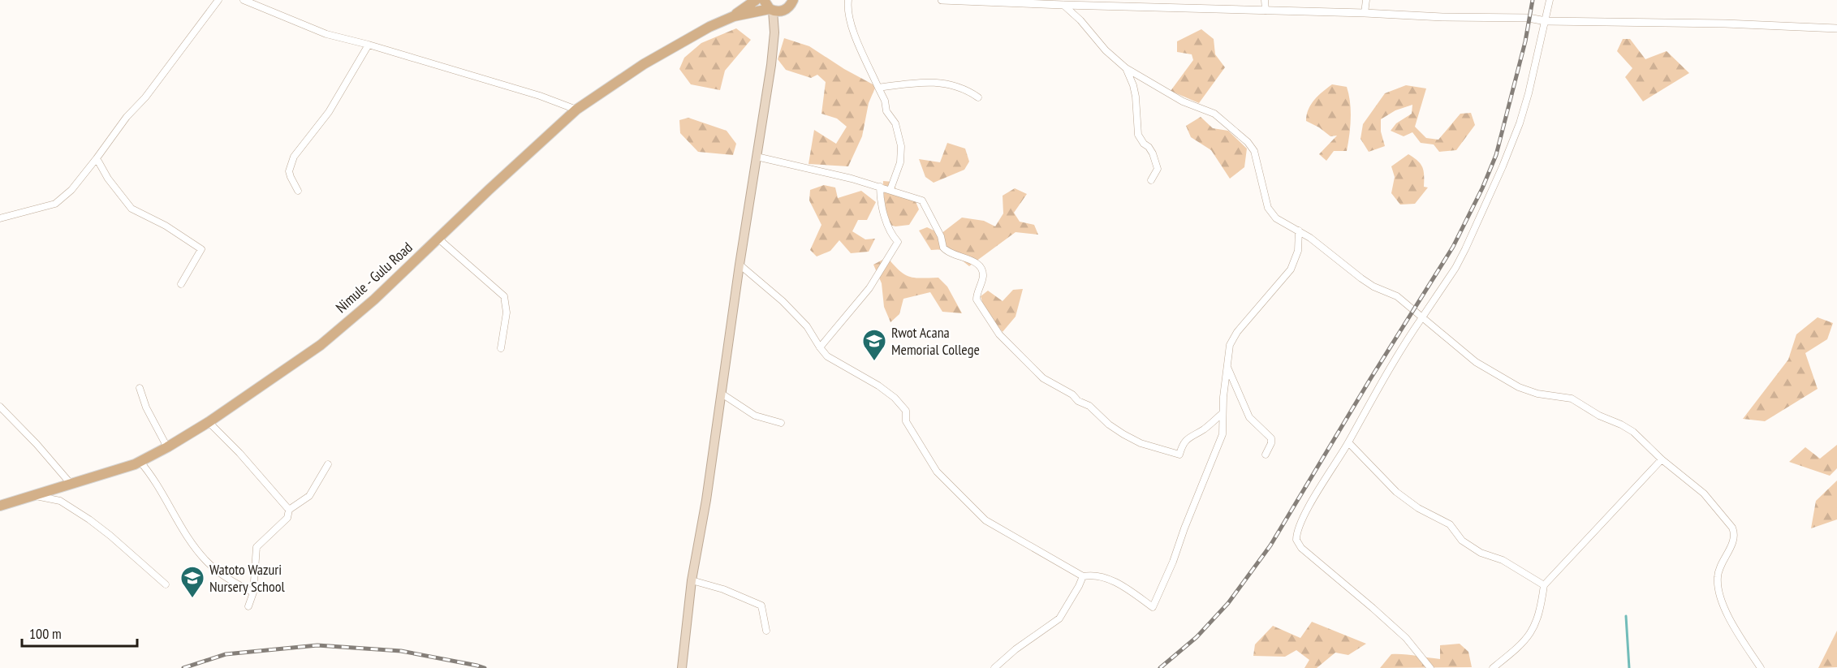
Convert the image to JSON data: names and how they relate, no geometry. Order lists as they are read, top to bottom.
{
  "streets": {
    "main road": ["Nimule - Gulu Road"]
  },
  "places": {
    "school or university": ["Rwot Acana Memorial College", "Watoto Wazuri Nursery School"]
  },
  "scale_bar": "100 m"
}
